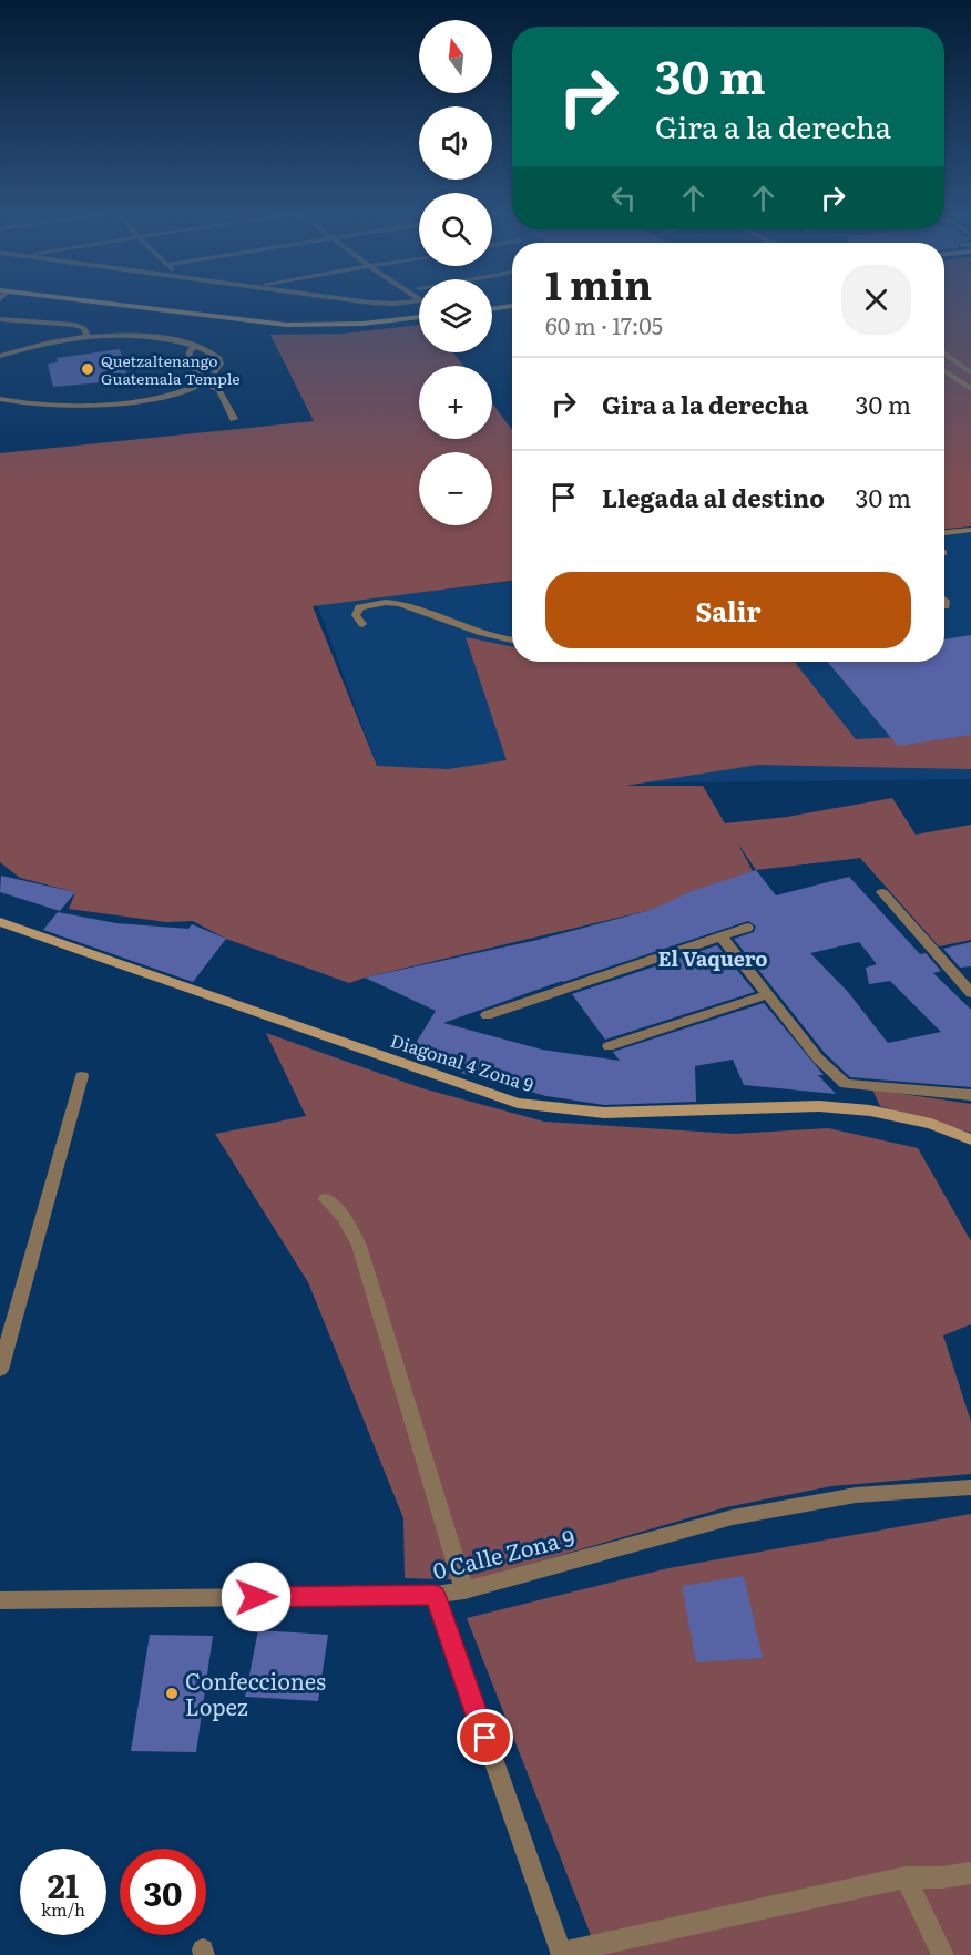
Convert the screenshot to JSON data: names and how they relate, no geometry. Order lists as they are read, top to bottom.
{
  "streets": {
    "street": ["Diagonal 4 Zona 9", "0 Calle Zona 9"]
  },
  "districts": ["El Vaquero"],
  "places": ["Quetzaltenango Guatemala Temple", "Confecciones Lopez"],
  "north": "top",
  "page": {
    "map_buttons": ["+", "−"],
    "turn": ["30 m", "Gira a la derecha"],
    "heading": ["1 min", "60 m · 17:05"],
    "list": [
      {
        "name": "Gira a la derecha",
        "value": "30 m"
      },
      {
        "name": "Llegada al destino",
        "value": "30 m"
      }
    ],
    "buttons": "Salir",
    "speed": "21 km/h",
    "limit": "30"
  }
}
